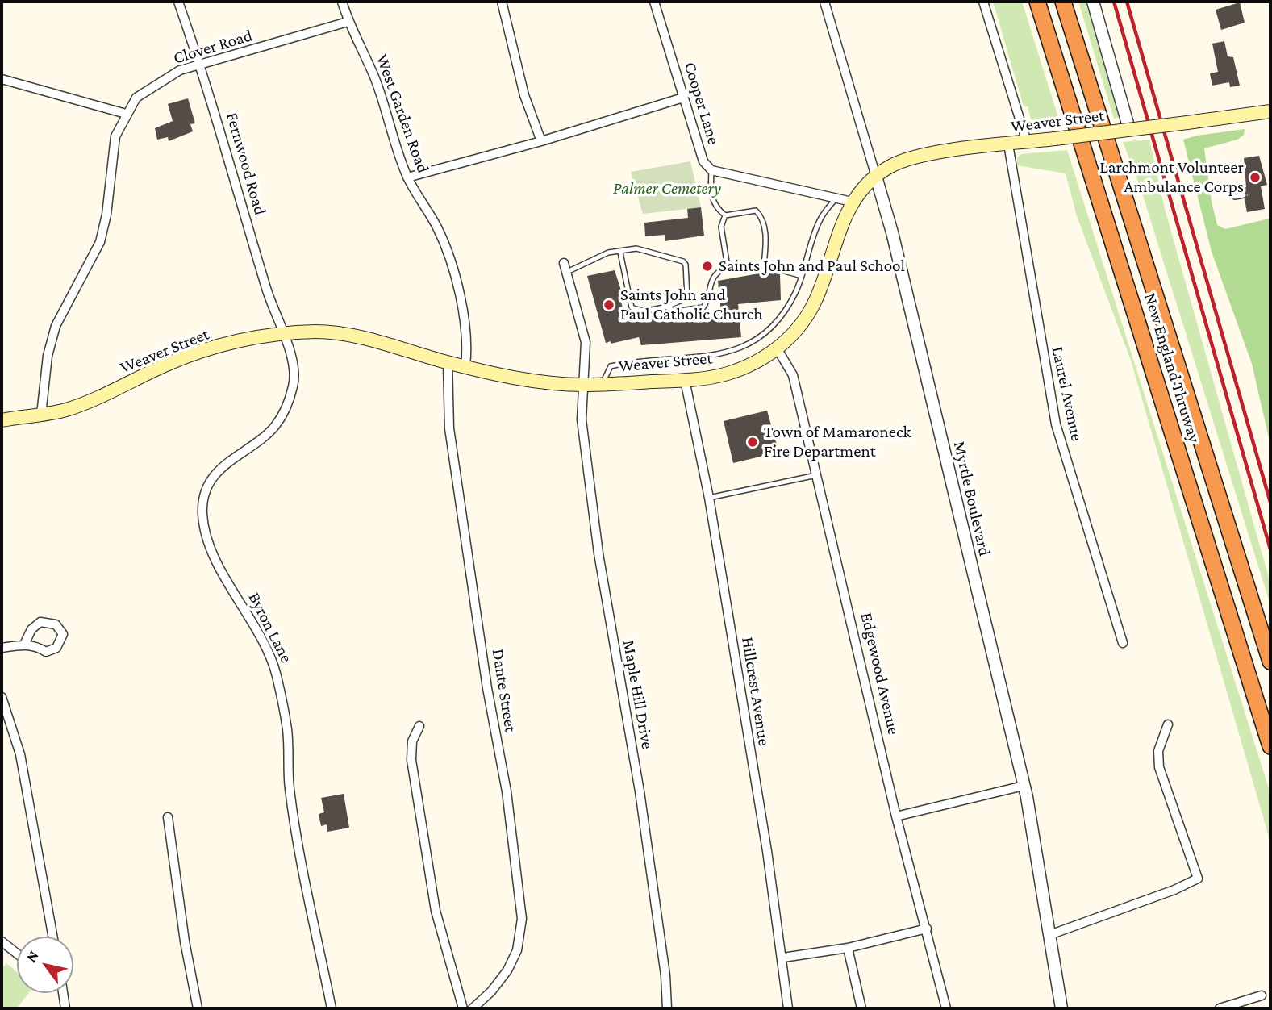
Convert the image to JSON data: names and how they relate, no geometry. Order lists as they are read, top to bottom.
{
  "streets": {
    "highway": ["New England Thruway"],
    "main road": ["Weaver Street"],
    "street": [
      "Clover Road",
      "Cooper Lane",
      "West Garden Road",
      "Fernwood Road",
      "Laurel Avenue",
      "Myrtle Boulevard",
      "Byron Lane",
      "Edgewood Avenue",
      "Dante Street",
      "Hillcrest Avenue",
      "Maple Hill Drive"
    ]
  },
  "crossings": [
    ["Clover Road", "West Garden Road"],
    ["Clover Road", "Weaver Street"],
    ["Clover Road", "Fernwood Road"],
    ["Cooper Lane", "Weaver Street"],
    ["West Garden Road", "Weaver Street"],
    ["Weaver Street", "Fernwood Road"],
    ["Weaver Street", "Laurel Avenue"],
    ["Weaver Street", "Myrtle Boulevard"],
    ["Weaver Street", "Byron Lane"],
    ["Weaver Street", "Edgewood Avenue"],
    ["Weaver Street", "Dante Street"],
    ["Weaver Street", "Hillcrest Avenue"],
    ["Weaver Street", "Maple Hill Drive"],
    ["Fernwood Road", "Byron Lane"]
  ],
  "parks": ["Palmer Cemetery"],
  "places": [
    "Larchmont Volunteer Ambulance Corps",
    "Saints John and Paul School",
    "Saints John and Paul Catholic Church",
    "Town of Mamaroneck Fire Department"
  ],
  "north": "top left"
}
